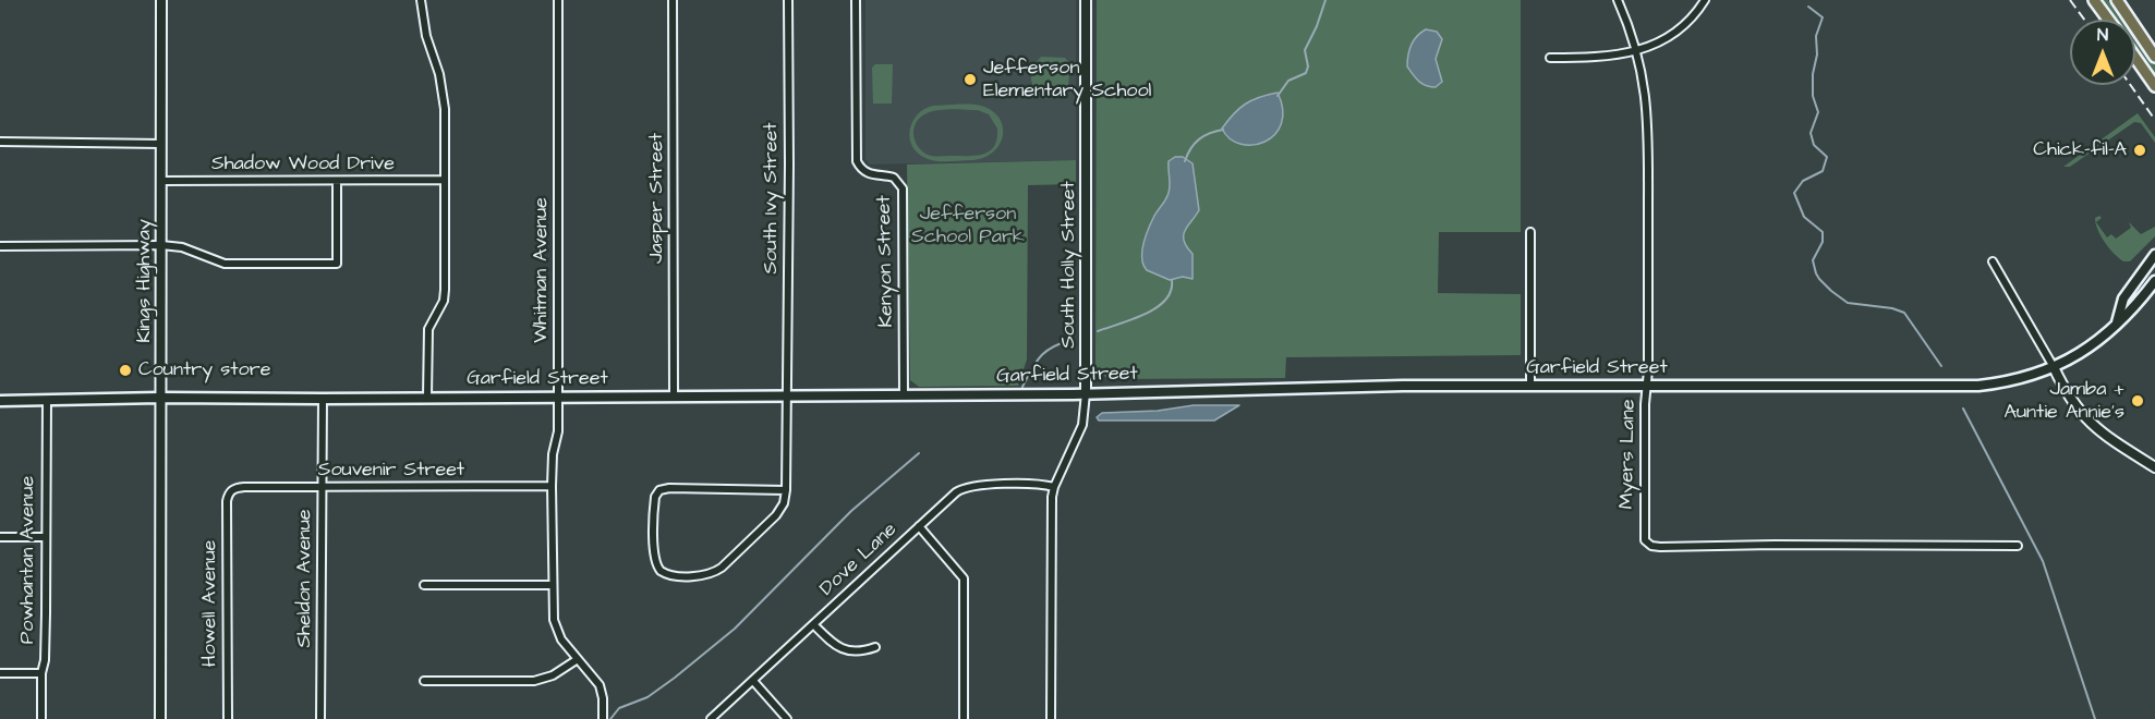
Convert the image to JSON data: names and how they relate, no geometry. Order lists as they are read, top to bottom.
{
  "streets": {
    "main road": ["Garfield Street"],
    "street": [
      "Shadow Wood Drive",
      "Jasper Street",
      "South Ivy Street",
      "Kenyon Street",
      "South Holly Street",
      "Whitman Avenue",
      "Kings Highway",
      "Myers Lane",
      "Souvenir Street",
      "Powhantan Avenue",
      "Dove Lane",
      "Sheldon Avenue",
      "Howell Avenue"
    ]
  },
  "crossings": [
    ["Shadow Wood Drive", "Kings Highway"],
    ["Jasper Street", "Garfield Street"],
    ["South Ivy Street", "Garfield Street"],
    ["Kenyon Street", "Garfield Street"],
    ["South Holly Street", "Garfield Street"],
    ["South Holly Street", "Dove Lane"],
    ["Whitman Avenue", "Garfield Street"],
    ["Whitman Avenue", "Souvenir Street"],
    ["Kings Highway", "Garfield Street"],
    ["Garfield Street", "Myers Lane"],
    ["Garfield Street", "Powhantan Avenue"],
    ["Garfield Street", "Sheldon Avenue"],
    ["Souvenir Street", "Sheldon Avenue"],
    ["Souvenir Street", "Howell Avenue"]
  ],
  "parks": ["Jefferson School Park"],
  "places": [
    "Jefferson Elementary School",
    "Chick-fil-A",
    "Country store",
    "Jamba + Auntie Annie's"
  ],
  "north": "top"
}
